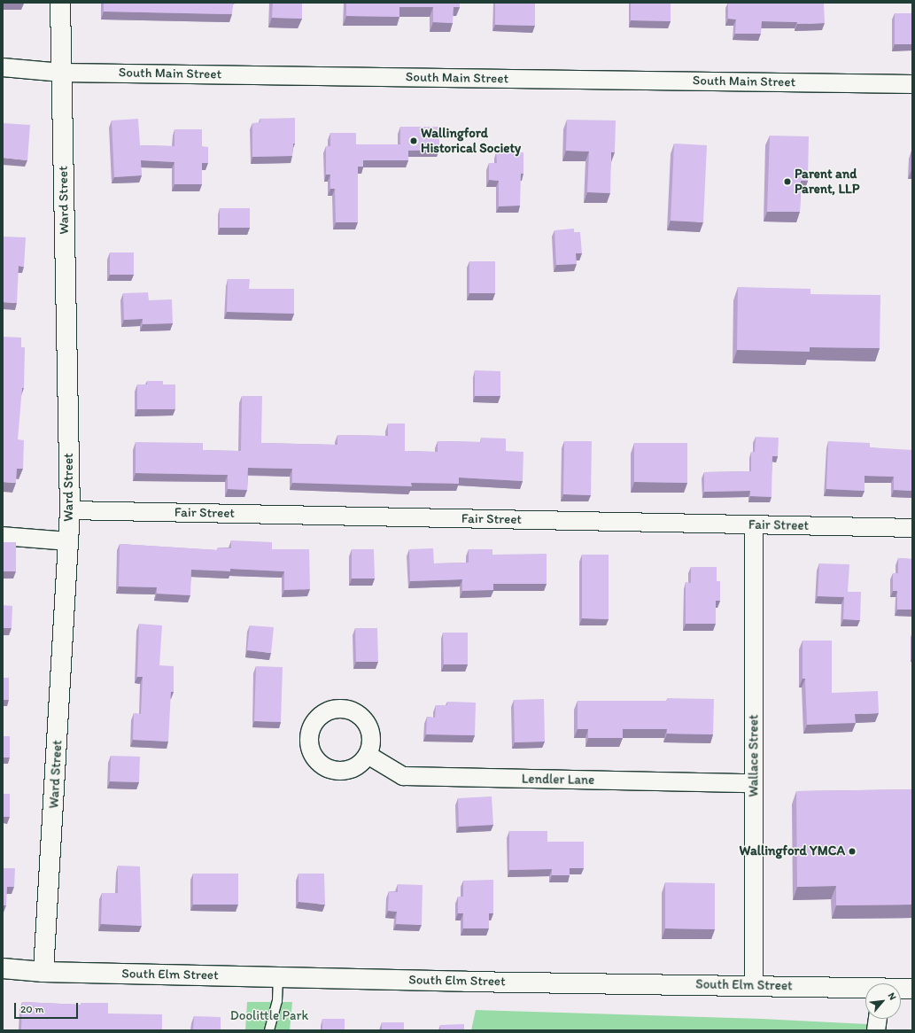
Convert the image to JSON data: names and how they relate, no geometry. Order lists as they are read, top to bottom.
{
  "streets": {
    "street": [
      "South Main Street",
      "Ward Street",
      "Fair Street",
      "Wallace Street",
      "Lendler Lane",
      "South Elm Street"
    ]
  },
  "crossings": [
    ["South Main Street", "Ward Street"],
    ["Ward Street", "Fair Street"],
    ["Ward Street", "South Elm Street"],
    ["Fair Street", "Wallace Street"],
    ["Wallace Street", "Lendler Lane"],
    ["Wallace Street", "South Elm Street"]
  ],
  "parks": ["Doolittle Park"],
  "places": ["Wallingford Historical Society", "Parent and Parent, LLP", "Wallingford YMCA"],
  "scale_bar": "20 m",
  "north": "top right"
}
